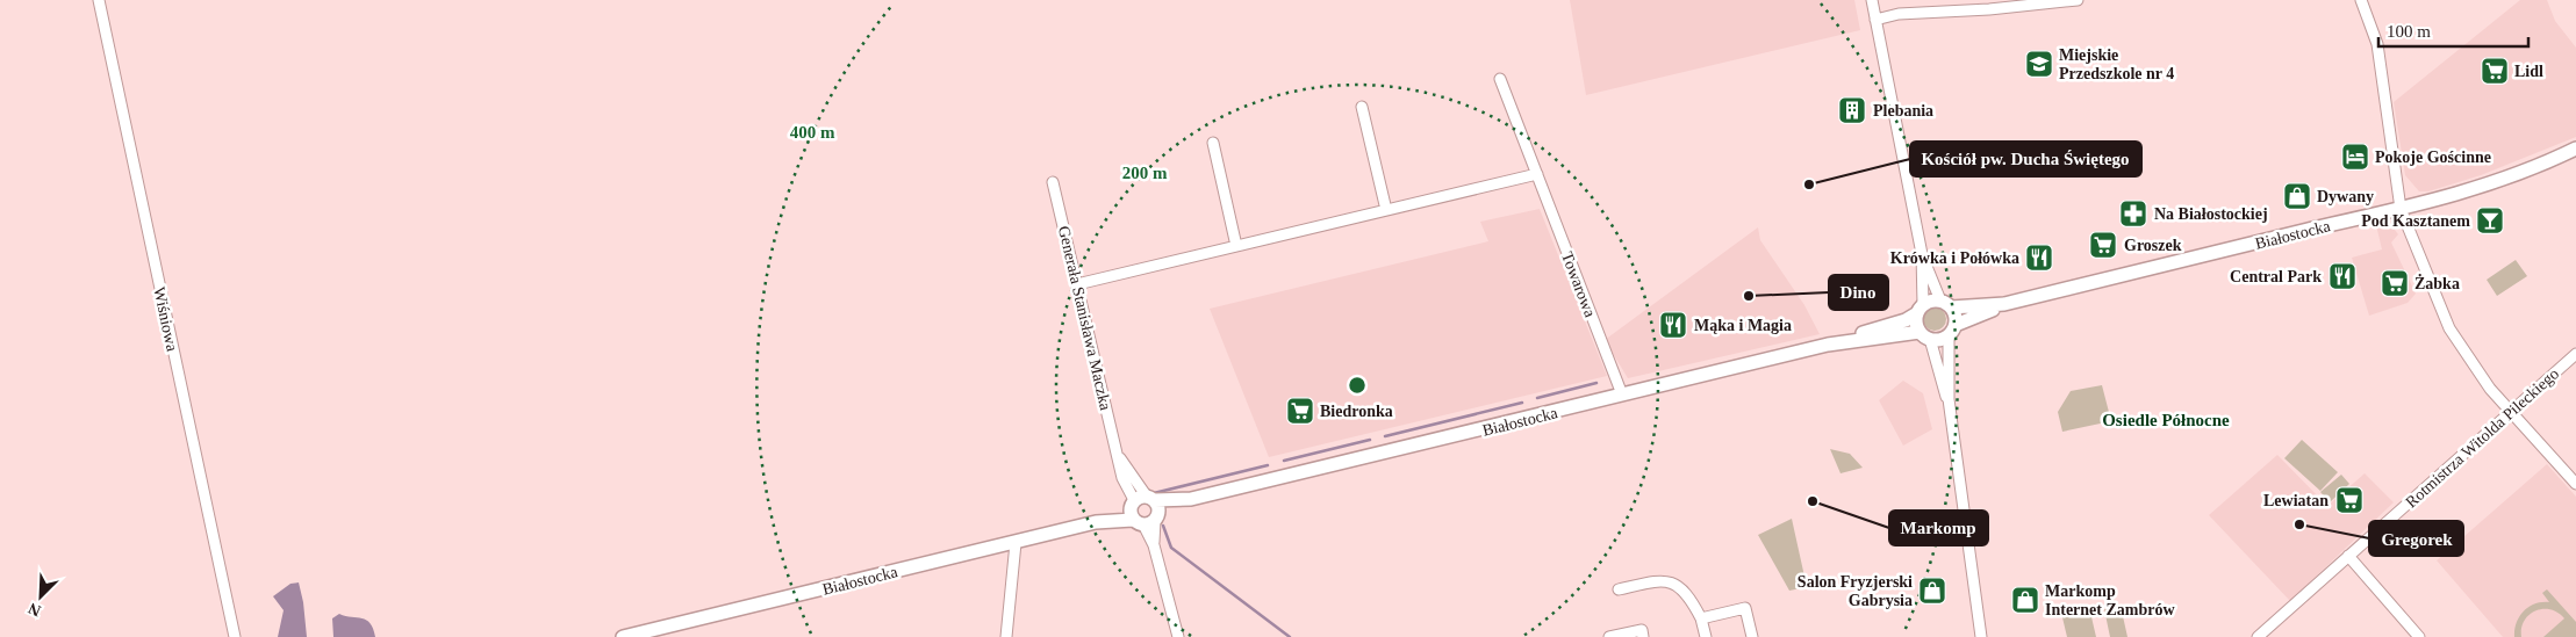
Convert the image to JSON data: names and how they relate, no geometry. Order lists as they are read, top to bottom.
{
  "streets": {
    "main road": ["Białostocka"],
    "street": [
      "Towarowa",
      "Generała Stanisława Maczka",
      "Wiśniowa",
      "Rotmistrza Witolda Pileckiego"
    ]
  },
  "crossings": [
    ["Białostocka", "Towarowa"],
    ["Białostocka", "Generała Stanisława Maczka"]
  ],
  "districts": ["Osiedle Północne"],
  "places": {
    "school or university": ["Miejskie Przedszkole nr 4"],
    "supermarket": [
      "Lidl",
      "Groszek",
      "Żabka",
      "Biedronka",
      "Lewiatan"
    ],
    "building": ["Plebania"],
    "hotel": ["Pokoje Gościnne"],
    "other": [
      "Kościół pw. Ducha Świętego",
      "Dino",
      "Markomp",
      "Gregorek"
    ],
    "shop": ["Dywany", "Salon Fryzjerski Gabrysia", "Markomp Internet Zambrów"],
    "pharmacy": ["Na Białostockiej"],
    "bar": ["Pod Kasztanem"],
    "restaurant": ["Krówka i Połówka", "Central Park", "Mąka i Magia"]
  },
  "scale_bar": "100 m",
  "north": "bottom left",
  "rings": ["400 m", "200 m"]
}
